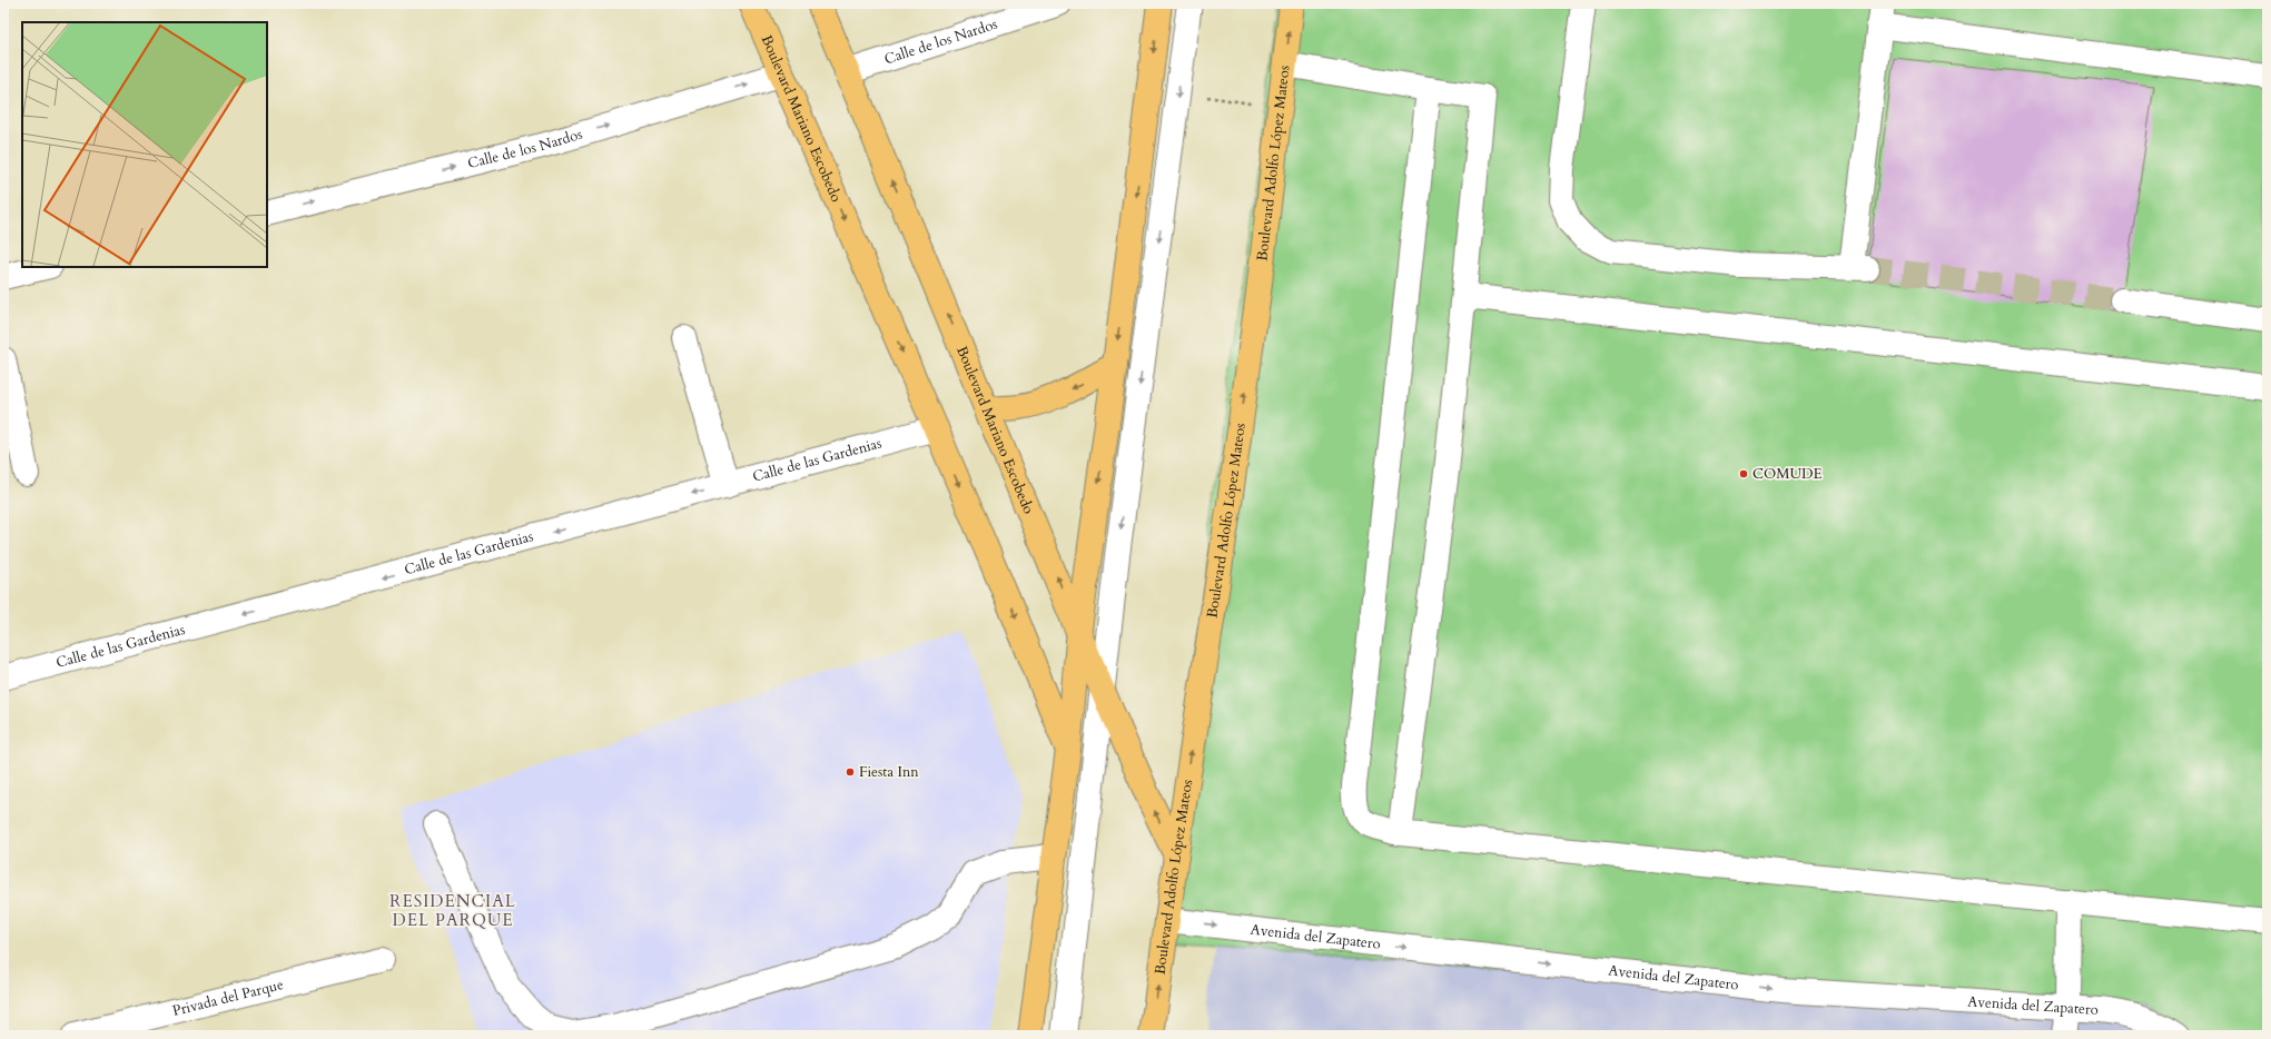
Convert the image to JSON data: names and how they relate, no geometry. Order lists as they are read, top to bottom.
{
  "streets": {
    "main road": ["Boulevard Mariano Escobedo", "Boulevard Adolfo López Mateos"],
    "street": [
      "Calle de los Nardos",
      "Calle de las Gardenias",
      "Avenida del Zapatero",
      "Privada del Parque"
    ]
  },
  "crossings": [
    ["Calle de los Nardos", "Boulevard Mariano Escobedo"],
    ["Boulevard Mariano Escobedo", "Boulevard Adolfo López Mateos"],
    ["Boulevard Mariano Escobedo", "Calle de las Gardenias"],
    ["Boulevard Adolfo López Mateos", "Avenida del Zapatero"]
  ],
  "one_way": ["Calle de los Nardos", "Calle de las Gardenias"],
  "districts": ["RESIDENCIAL DEL PARQUE"],
  "places": ["COMUDE", "Fiesta Inn"]
}
